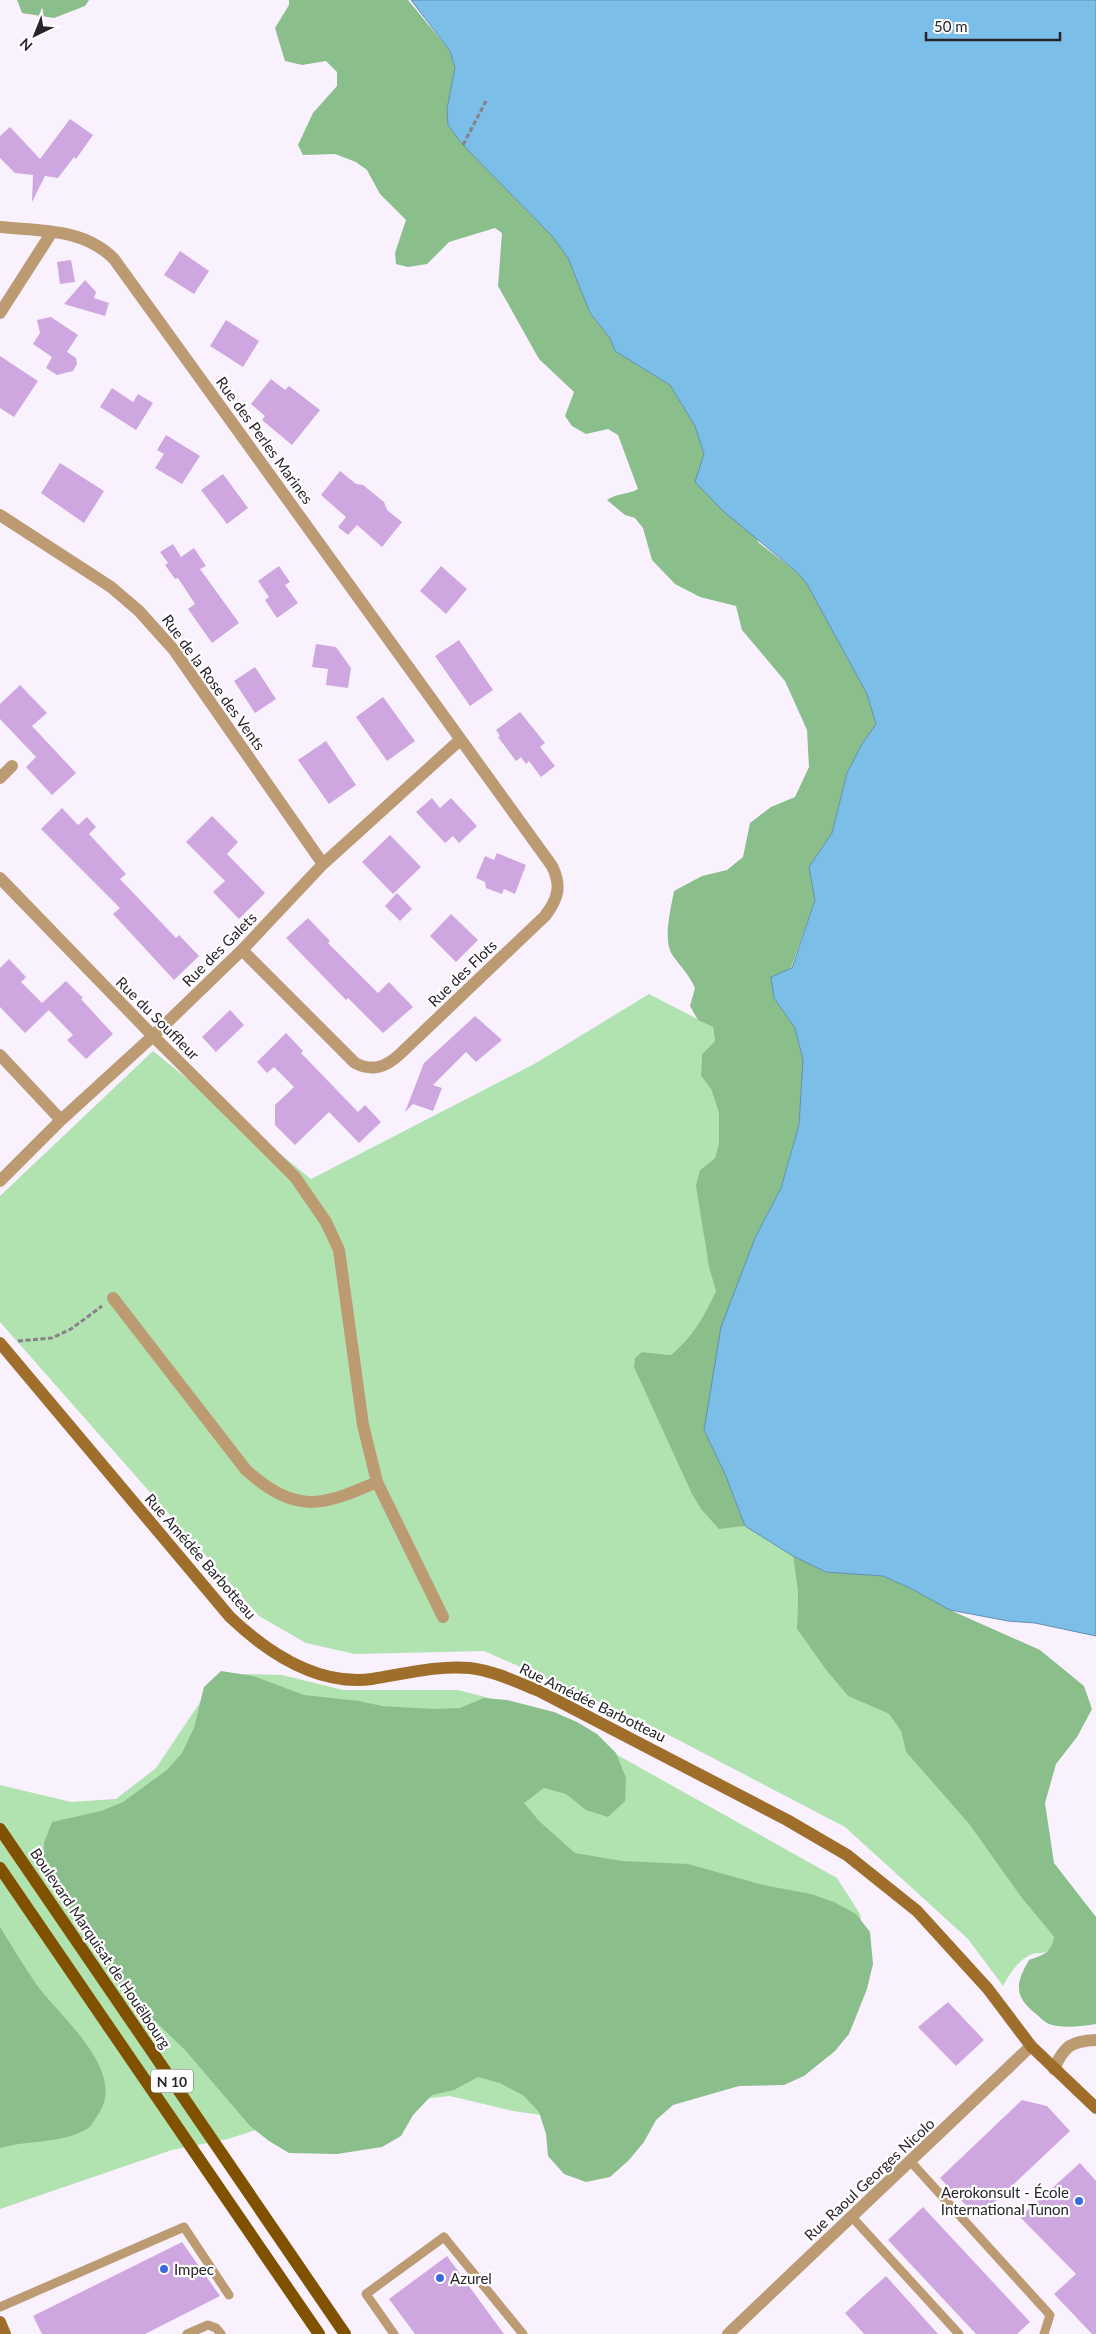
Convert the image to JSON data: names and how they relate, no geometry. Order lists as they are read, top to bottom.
{
  "streets": {
    "main road": ["Boulevard Marquisat de Houëlbourg", "N 10"],
    "street": [
      "Rue des Perles Marines",
      "Rue de la Rose des Vents",
      "Rue des Galets",
      "Rue des Flots",
      "Rue du Souffleur",
      "Rue Amédée Barbotteau",
      "Rue Raoul Georges Nicolo"
    ]
  },
  "crossings": [
    ["Rue des Perles Marines", "Rue des Galets"],
    ["Rue des Perles Marines", "Rue des Flots"],
    ["Rue de la Rose des Vents", "Rue des Galets"],
    ["Rue des Galets", "Rue des Flots"],
    ["Rue des Galets", "Rue du Souffleur"],
    ["Rue Amédée Barbotteau", "Rue Raoul Georges Nicolo"]
  ],
  "places": ["Aerokonsult - École International Tunon", "Impec", "Azurel"],
  "scale_bar": "50 m",
  "north": "bottom left"
}
